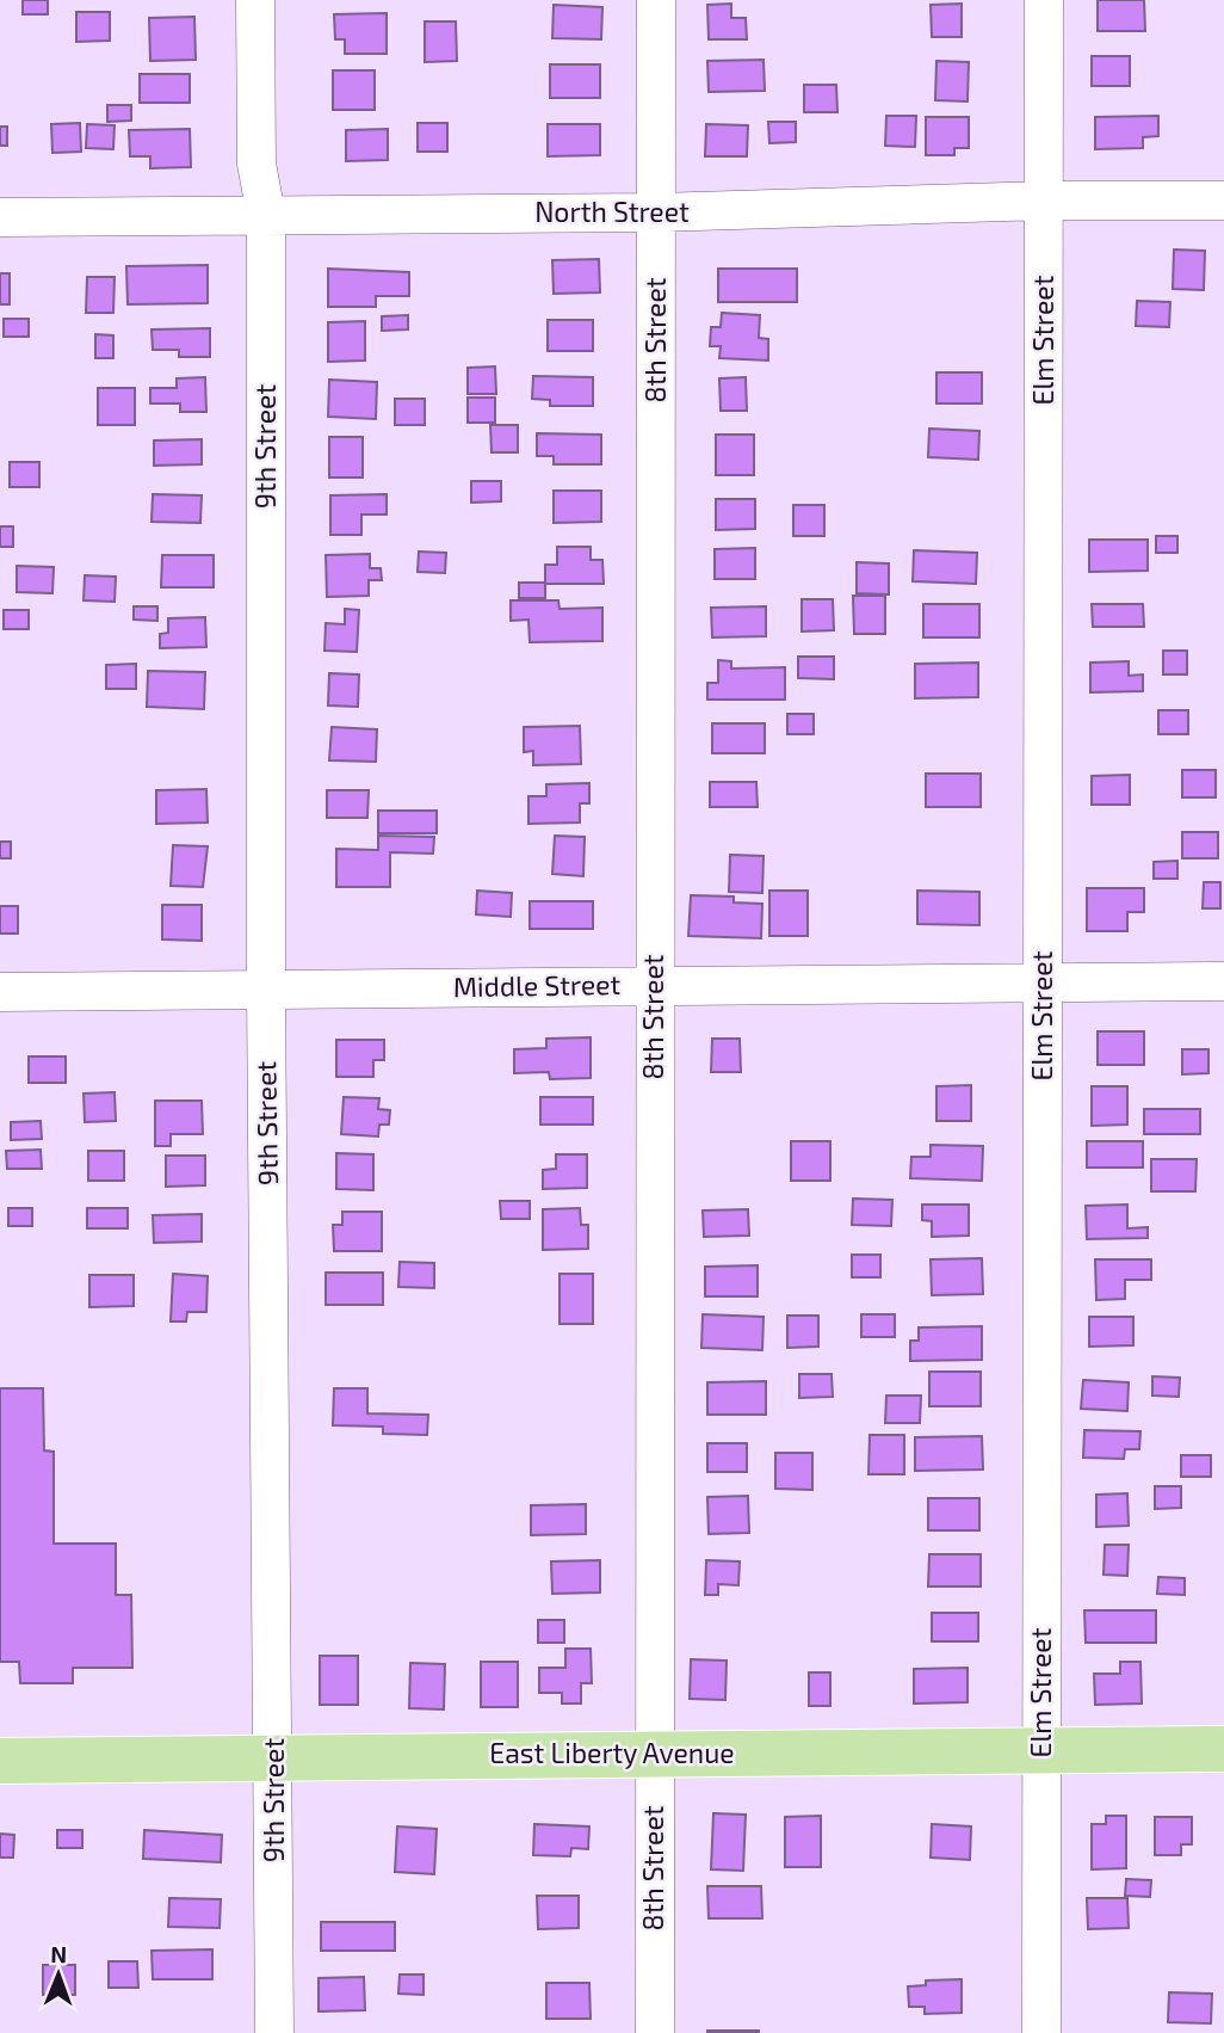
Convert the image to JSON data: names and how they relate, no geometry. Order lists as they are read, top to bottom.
{
  "streets": {
    "main road": ["East Liberty Avenue"],
    "street": [
      "North Street",
      "8th Street",
      "Elm Street",
      "9th Street",
      "Middle Street"
    ]
  },
  "crossings": [
    ["North Street", "8th Street"],
    ["North Street", "Elm Street"],
    ["North Street", "9th Street"],
    ["8th Street", "Middle Street"],
    ["8th Street", "East Liberty Avenue"],
    ["Elm Street", "Middle Street"],
    ["Elm Street", "East Liberty Avenue"],
    ["9th Street", "Middle Street"],
    ["9th Street", "East Liberty Avenue"]
  ],
  "north": "top"
}
